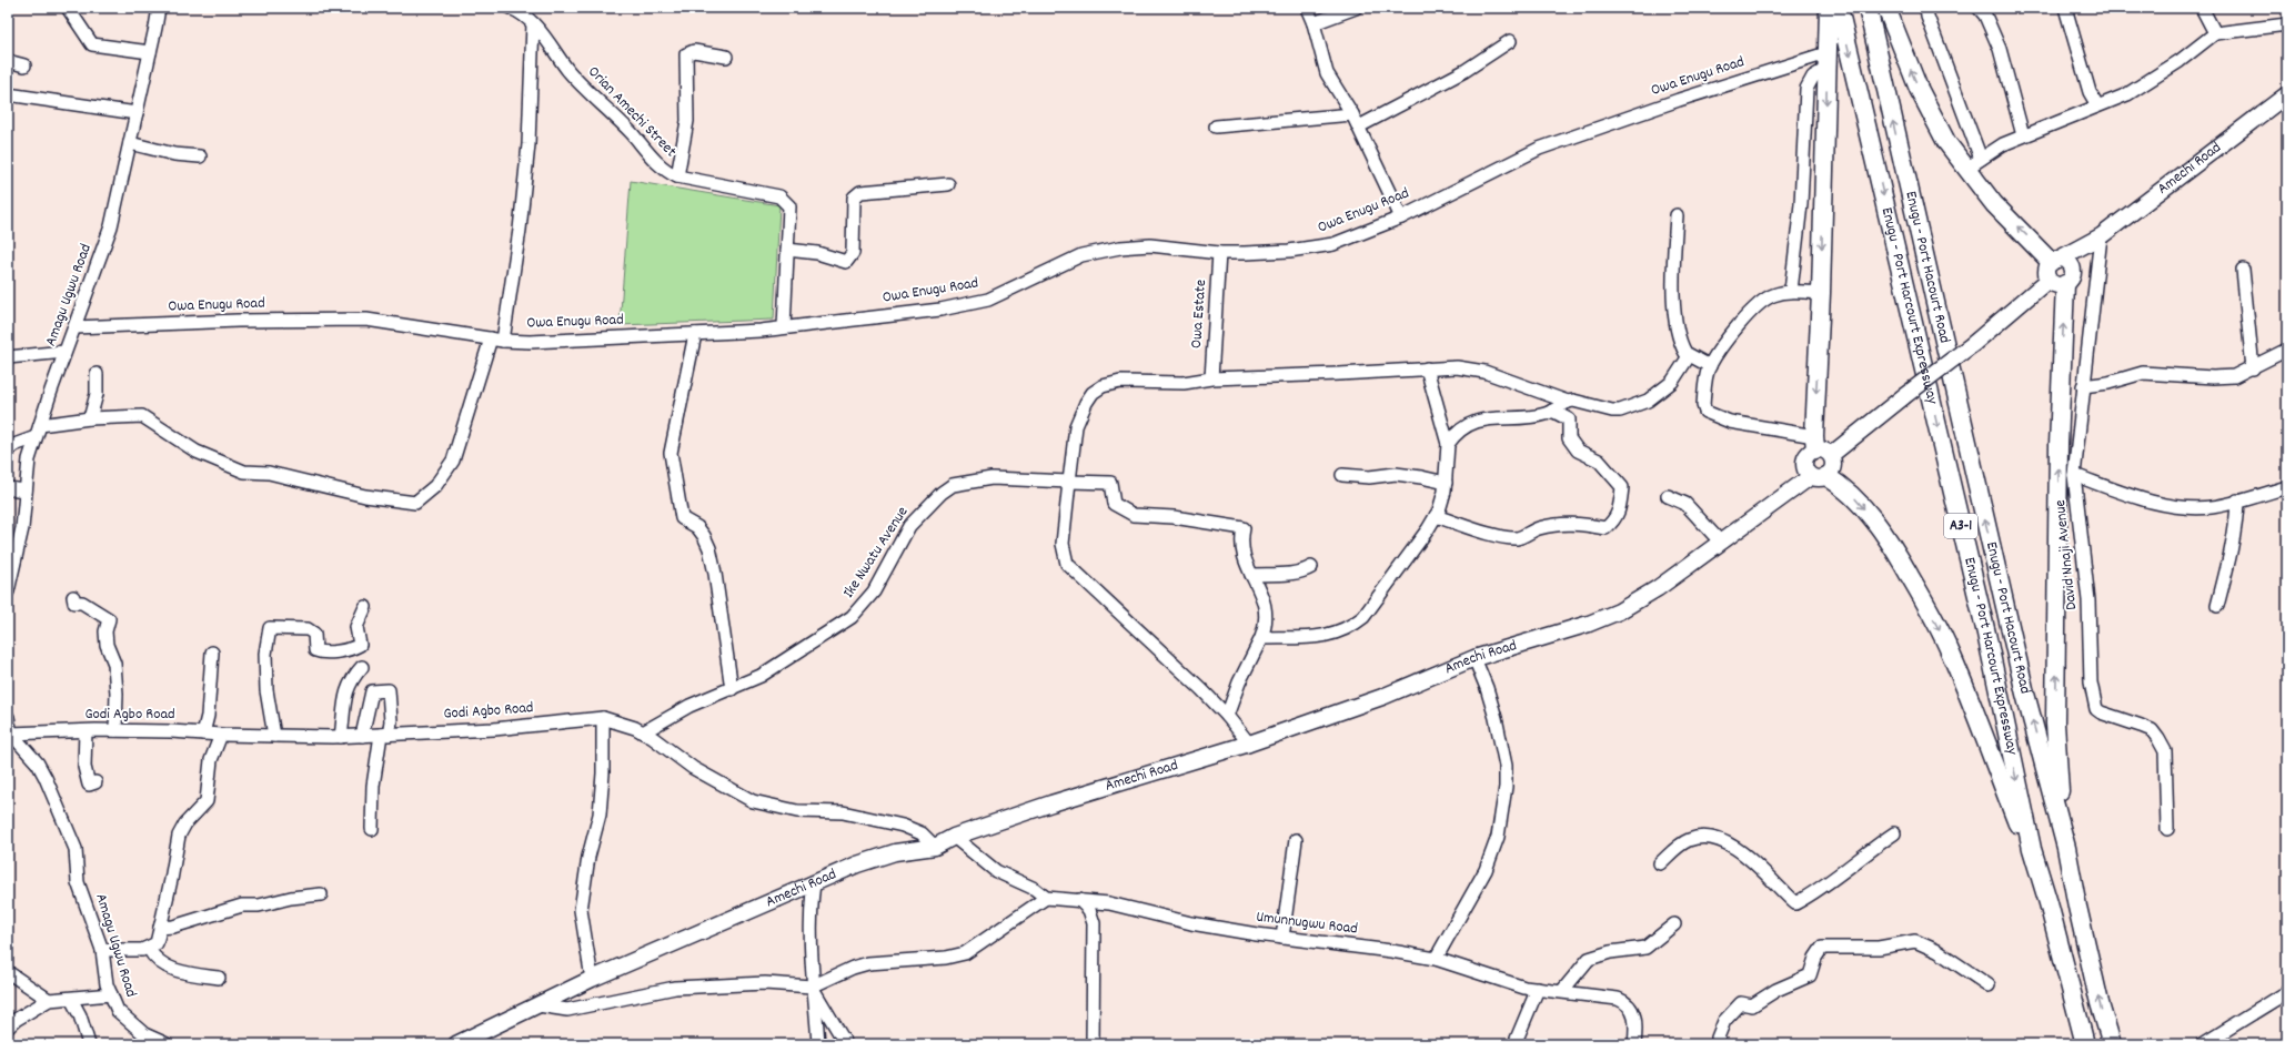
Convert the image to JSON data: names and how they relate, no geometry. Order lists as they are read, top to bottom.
{
  "streets": {
    "highway": ["Enugu - Port Hacourt Road", "Enugu - Port Harcourt Expressway", "A3-1"],
    "main road": ["Amechi Road"],
    "street": [
      "Owa Enugu Road",
      "Orian Amechi Street",
      "Amagu Ugwu Road",
      "Owa Estate",
      "Ike Nwatu Avenue",
      "David Nnaji Avenue",
      "Godi Agbo Road",
      "Umunnugwu Road"
    ]
  },
  "crossings": [
    ["Owa Enugu Road", "Orian Amechi Street"],
    ["Owa Enugu Road", "Amagu Ugwu Road"],
    ["Owa Enugu Road", "Owa Estate"],
    ["Amechi Road", "David Nnaji Avenue"],
    ["Amechi Road", "Godi Agbo Road"],
    ["Amechi Road", "Umunnugwu Road"],
    ["Amagu Ugwu Road", "Godi Agbo Road"],
    ["Ike Nwatu Avenue", "Godi Agbo Road"]
  ]
}
